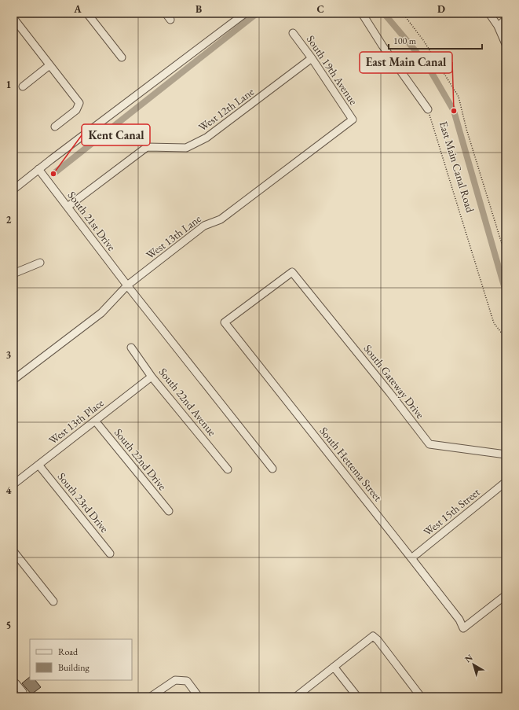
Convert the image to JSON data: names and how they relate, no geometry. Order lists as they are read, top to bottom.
{
  "streets": {
    "street": [
      "South 19th Avenue",
      "West 12th Lane",
      "South 21st Drive",
      "West 13th Lane",
      "South Gateway Drive",
      "South 22nd Avenue",
      "West 13th Place",
      "South 22nd Drive",
      "South Hettema Street",
      "South 23rd Drive",
      "West 15th Street"
    ],
    "path": ["East Main Canal Road"]
  },
  "crossings": [
    ["South 19th Avenue", "West 12th Lane"],
    ["South 19th Avenue", "West 13th Lane"],
    ["West 12th Lane", "South 21st Drive"],
    ["South 21st Drive", "West 13th Lane"],
    ["South Gateway Drive", "South Hettema Street"],
    ["South 22nd Avenue", "West 13th Place"],
    ["West 13th Place", "South 22nd Drive"],
    ["West 13th Place", "South 23rd Drive"],
    ["South Hettema Street", "West 15th Street"]
  ],
  "places": ["East Main Canal", "Kent Canal"],
  "legend": ["Road", "Building"],
  "scale_bar": "100 m",
  "north": "top left",
  "grid": {
    "columns": [
      "A",
      "B",
      "C",
      "D"
    ],
    "rows": [
      "1",
      "2",
      "3",
      "4",
      "5"
    ]
  }
}
